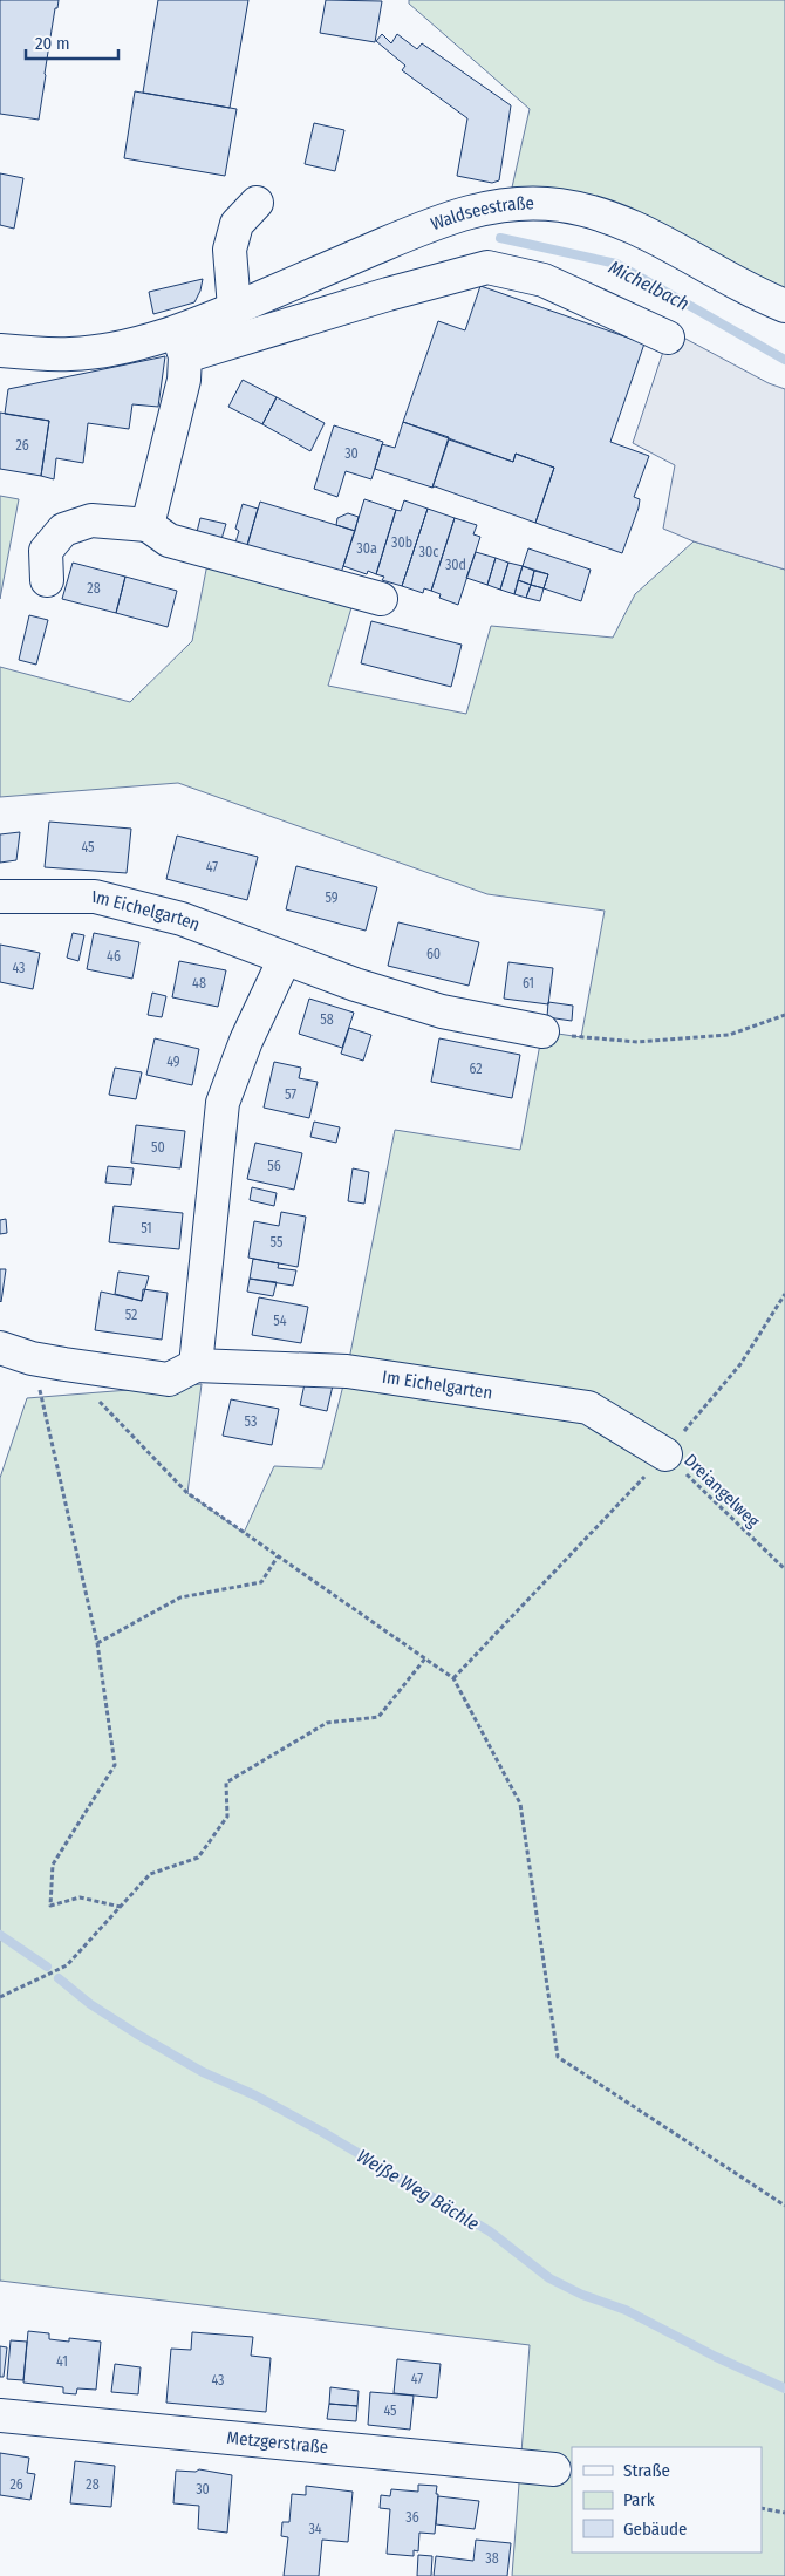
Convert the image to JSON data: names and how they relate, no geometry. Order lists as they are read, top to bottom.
{
  "streets": {
    "street": ["Waldseestraße", "Im Eichelgarten", "Metzgerstraße"],
    "path": ["Dreiangelweg"]
  },
  "crossings": [
    ["Im Eichelgarten", "Dreiangelweg"]
  ],
  "water": ["Michelbach", "Weiße Weg Bächle"],
  "house_numbers": [
    "26",
    "30",
    "30b",
    "30a",
    "30c",
    "30d",
    "28",
    "45",
    "47",
    "59",
    "60",
    "46",
    "43",
    "48",
    "61",
    "58",
    "49",
    "62",
    "57",
    "50",
    "56",
    "51",
    "55",
    "52",
    "54",
    "53",
    "41",
    "47",
    "43",
    "45",
    "26",
    "28",
    "30",
    "36",
    "34",
    "38"
  ],
  "legend": ["Straße", "Park", "Gebäude"],
  "scale_bar": "20 m"
}
